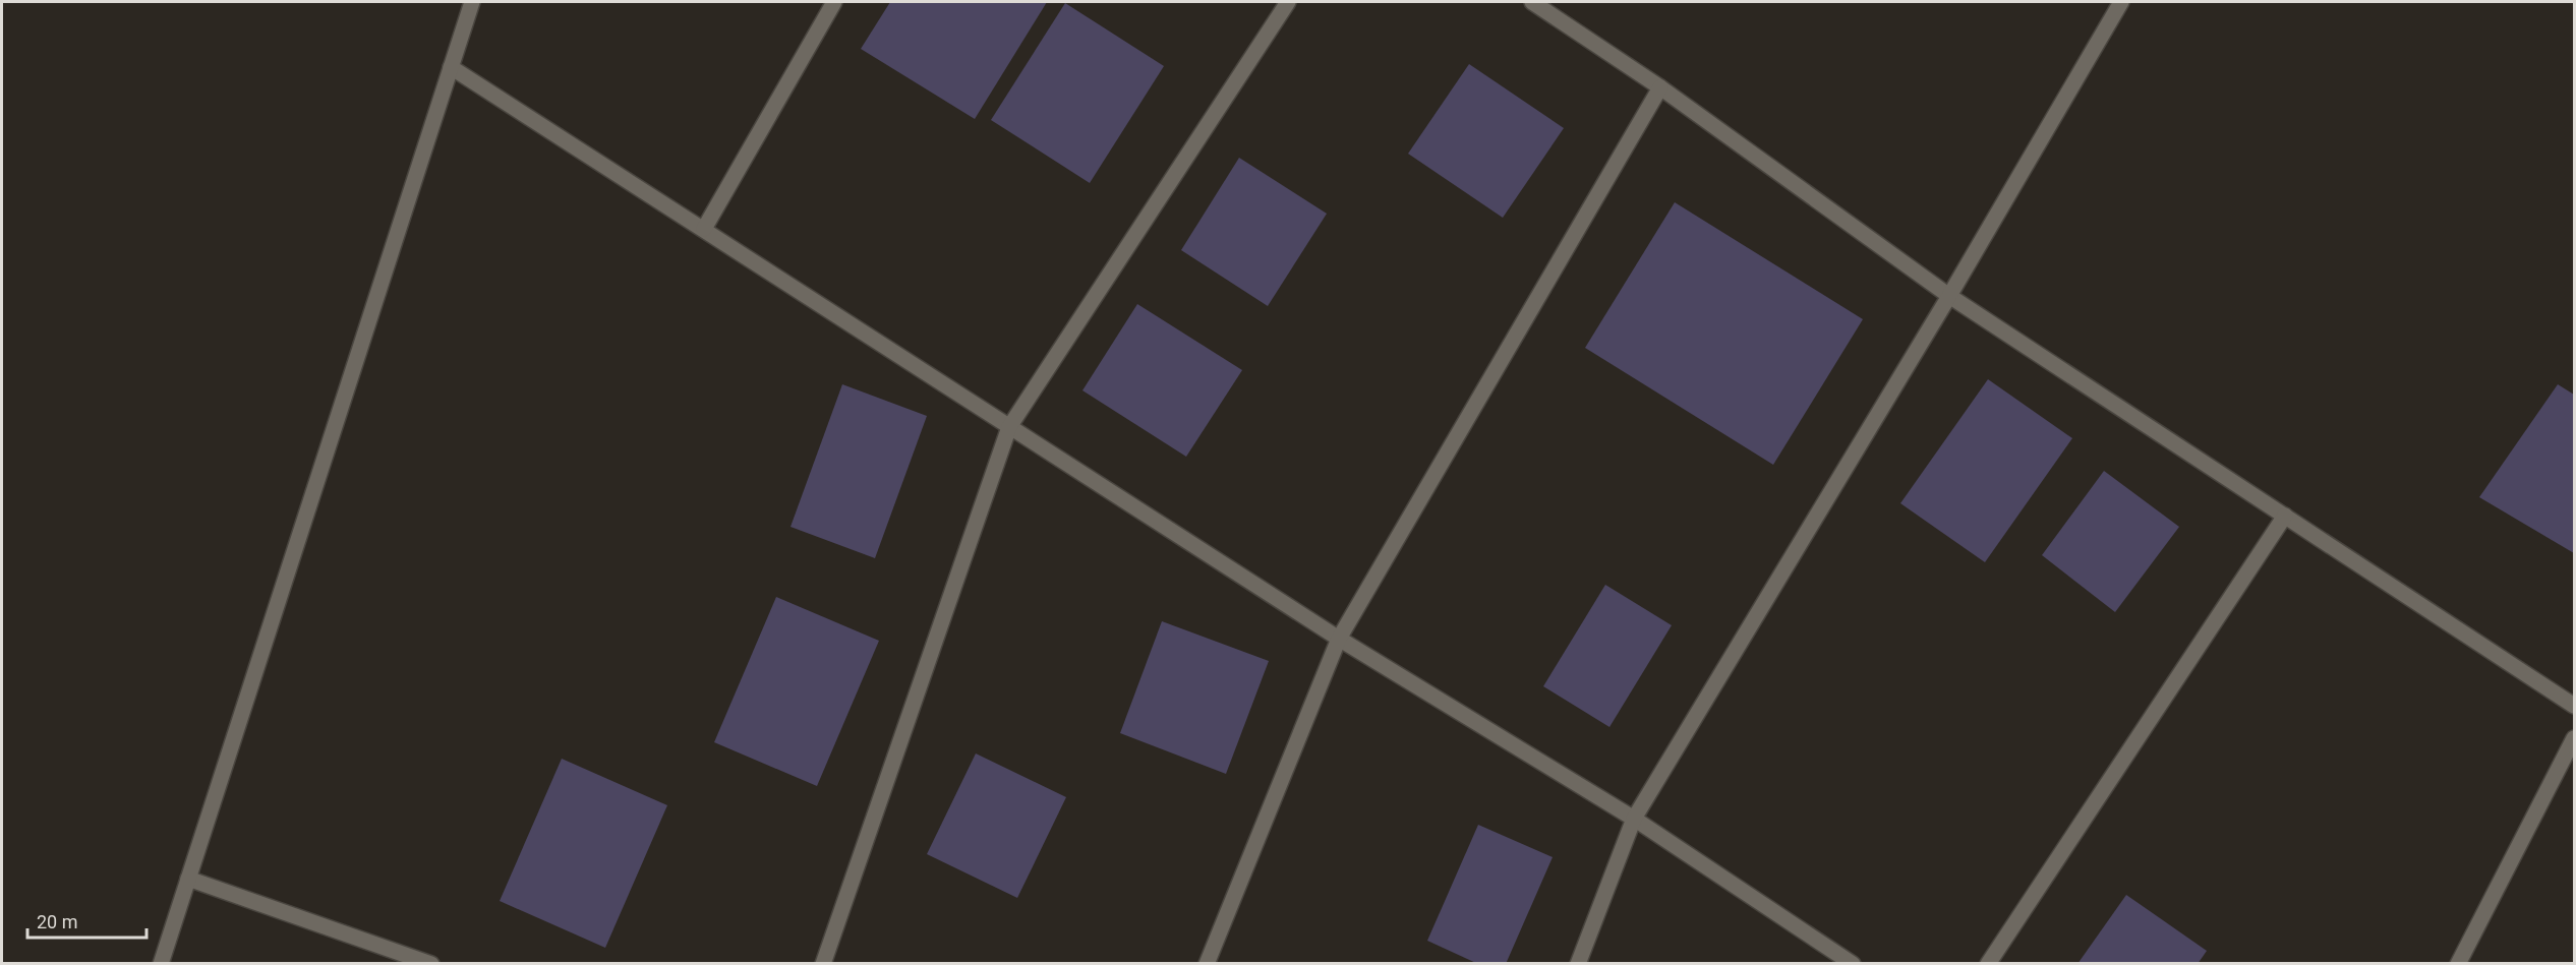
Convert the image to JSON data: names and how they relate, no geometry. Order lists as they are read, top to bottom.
{
  "scale_bar": "20 m"
}
